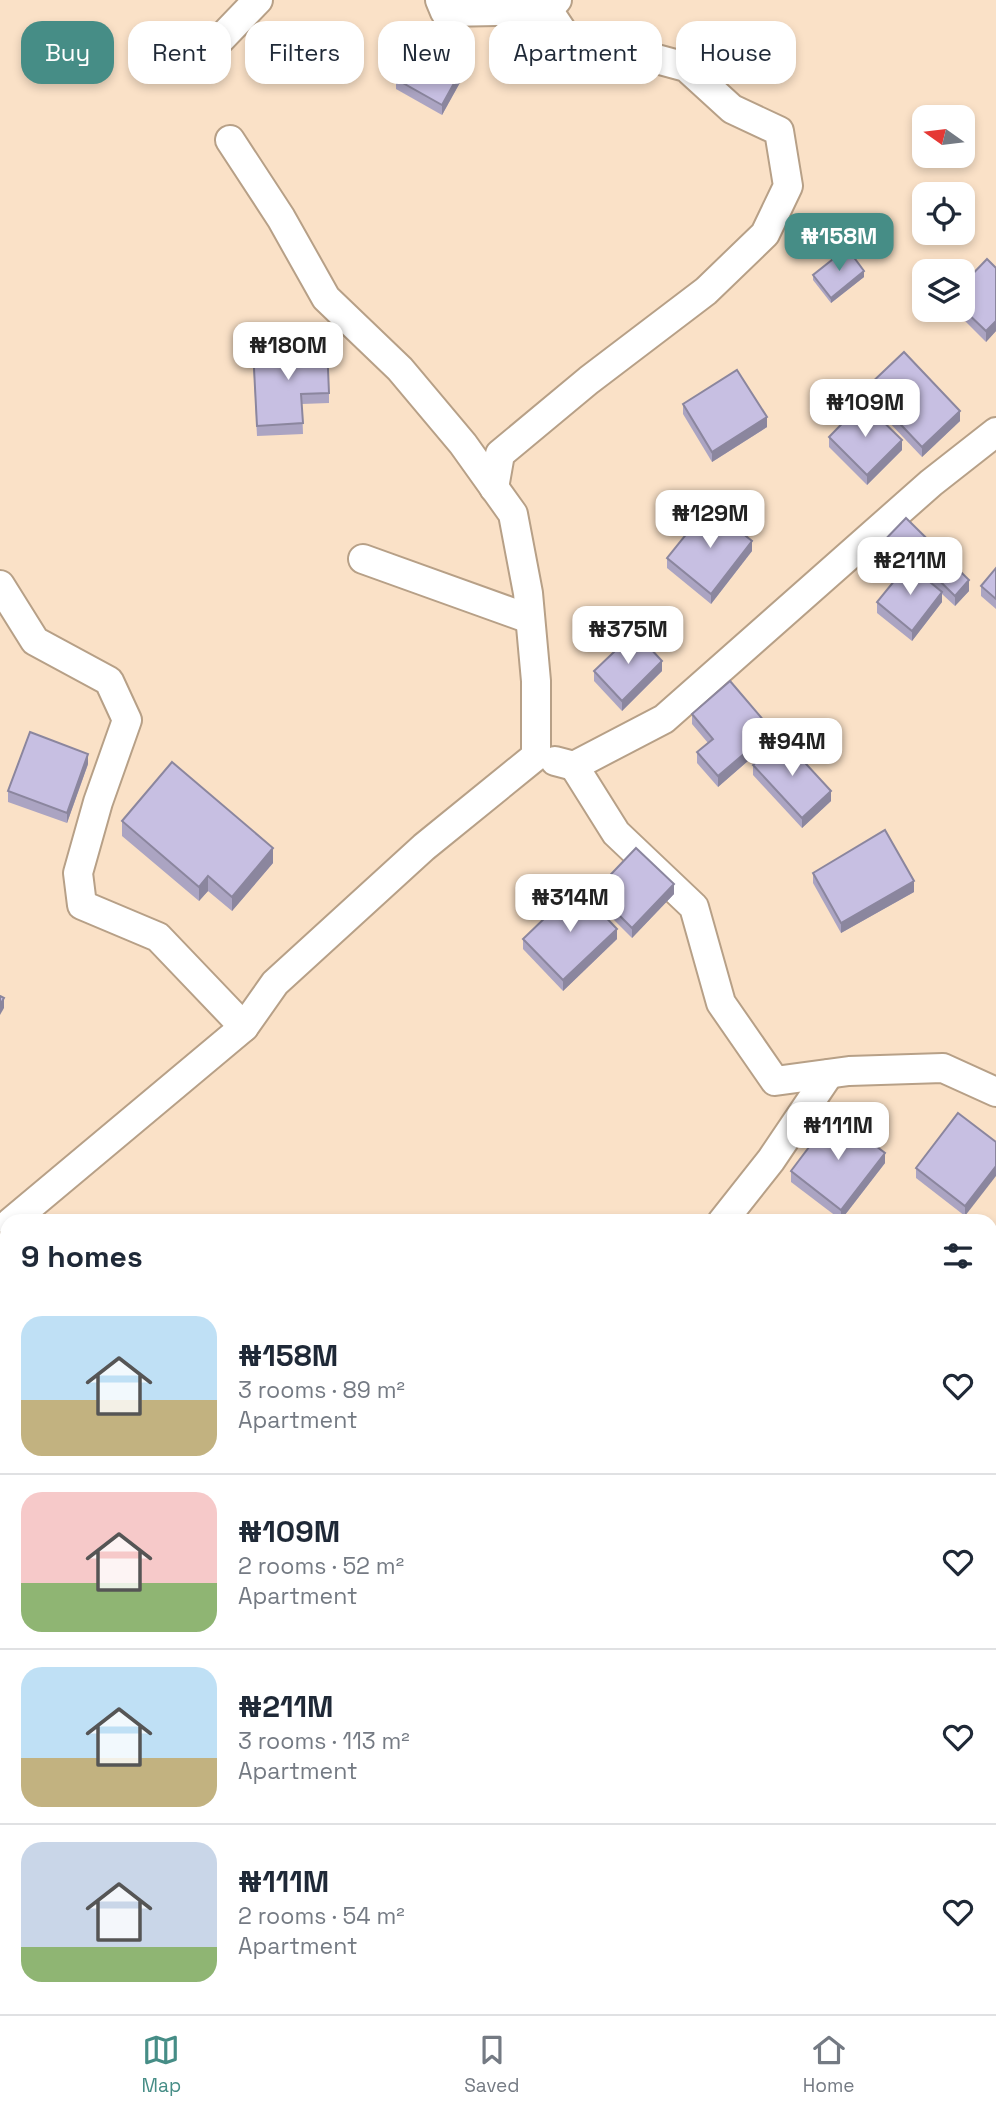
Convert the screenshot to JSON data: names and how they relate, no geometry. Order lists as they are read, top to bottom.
{
  "north": "left",
  "page": {
    "chip": [
      "Buy",
      "Rent",
      "Filters",
      "New",
      "Apartment",
      "House"
    ],
    "price": [
      "₦158M",
      "₦180M",
      "₦109M",
      "₦129M",
      "₦211M",
      "₦375M",
      "₦94M",
      "₦314M",
      "₦111M"
    ],
    "heading": "9 homes",
    "list": [
      {
        "name": "₦158M",
        "note": "3 rooms · 89 m² · Apartment"
      },
      {
        "name": "₦109M",
        "note": "2 rooms · 52 m² · Apartment"
      },
      {
        "name": "₦211M",
        "note": "3 rooms · 113 m² · Apartment"
      },
      {
        "name": "₦111M",
        "note": "2 rooms · 54 m² · Apartment"
      }
    ],
    "tabs": ["Map", "Saved", "Home"]
  }
}
